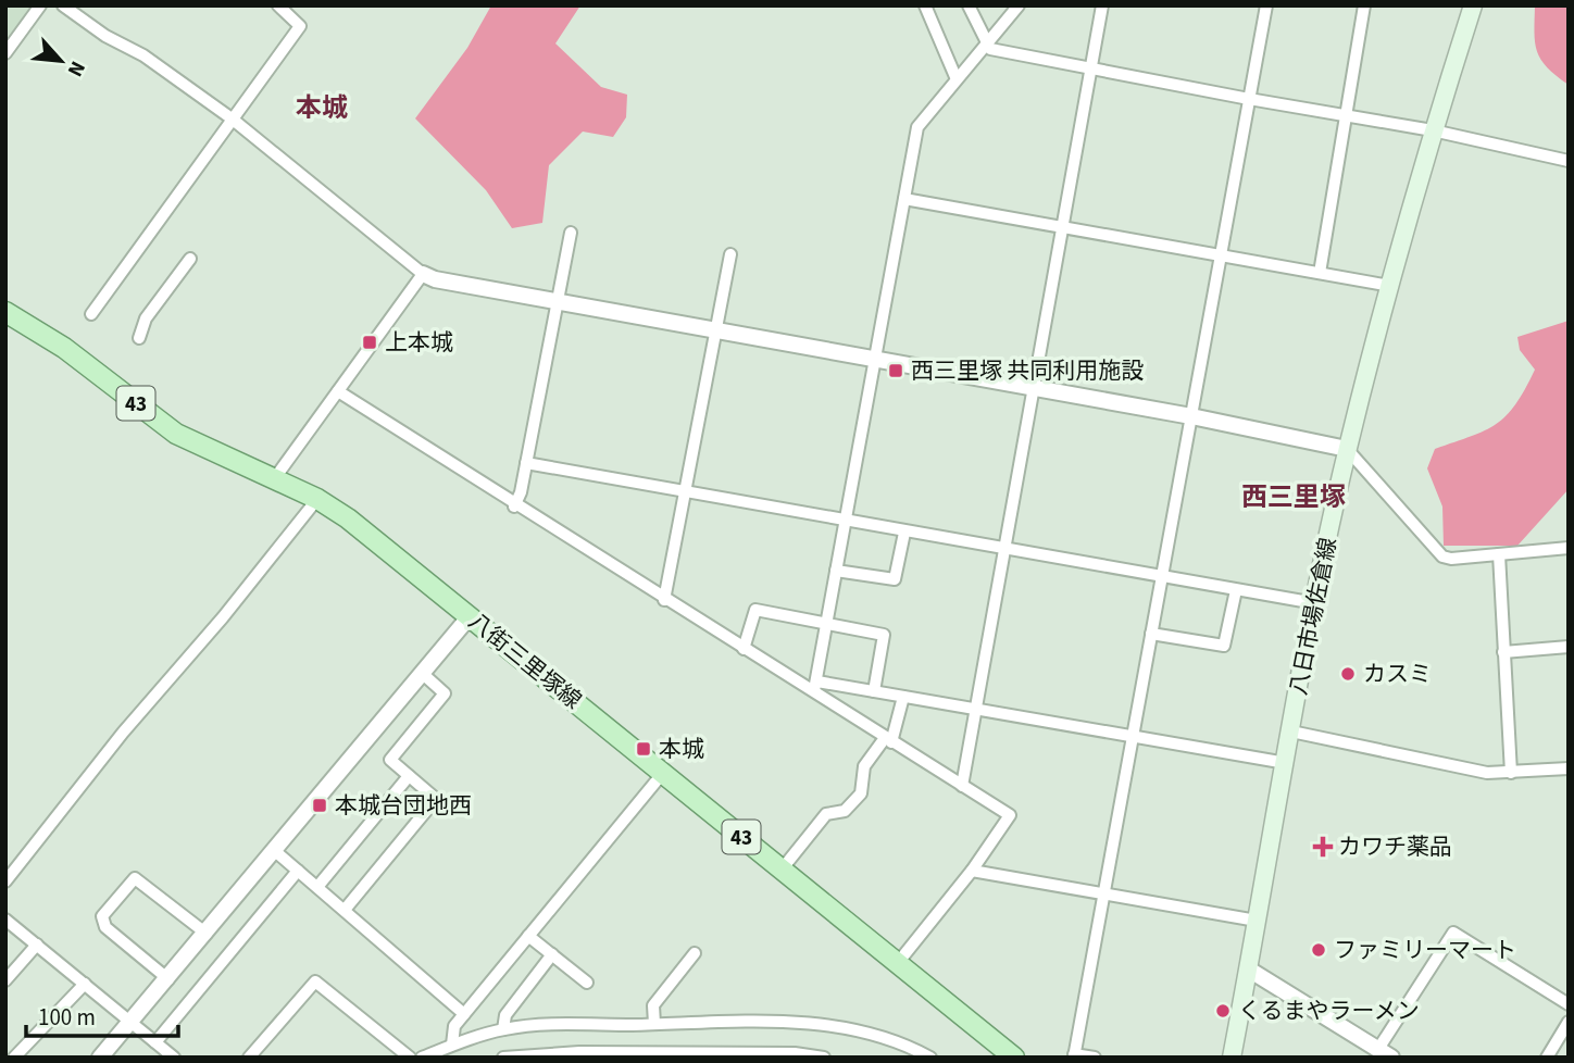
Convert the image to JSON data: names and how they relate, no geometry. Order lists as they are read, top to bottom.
{
  "streets": {
    "main road": ["43", "八日市場佐倉線", "八街三里塚線"]
  },
  "districts": ["本城", "西三里塚"],
  "places": {
    "transit": [
      "上本城",
      "西三里塚 共同利用施設",
      "本城",
      "本城台団地西"
    ],
    "other": ["カスミ", "ファミリーマート", "くるまやラーメン"],
    "health": ["カワチ薬品"]
  },
  "scale_bar": "100 m",
  "north": "bottom right"
}
